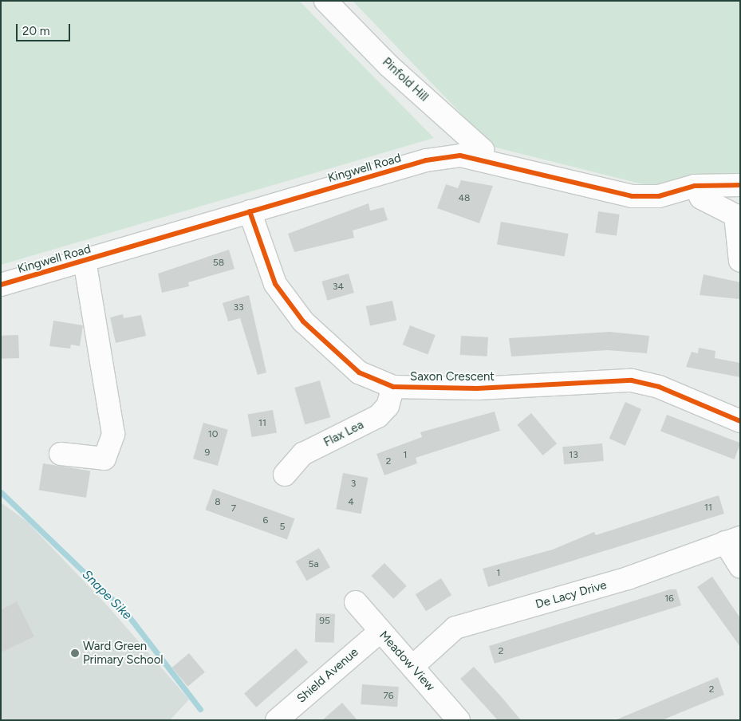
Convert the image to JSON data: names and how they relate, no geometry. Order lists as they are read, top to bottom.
{
  "streets": {
    "street": [
      "Pinfold Hill",
      "Kingwell Road",
      "Saxon Crescent",
      "Flax Lea",
      "De Lacy Drive",
      "Meadow View",
      "Shield Avenue"
    ]
  },
  "crossings": [
    ["Pinfold Hill", "Kingwell Road"],
    ["Kingwell Road", "Saxon Crescent"],
    ["Saxon Crescent", "Flax Lea"],
    ["De Lacy Drive", "Meadow View"],
    ["Meadow View", "Shield Avenue"]
  ],
  "water": ["Snape Sike"],
  "places": ["Ward Green Primary School"],
  "house_numbers": [
    "48",
    "58",
    "34",
    "33",
    "11",
    "10",
    "9",
    "1",
    "13",
    "2",
    "3",
    "8",
    "4",
    "11",
    "7",
    "6",
    "5",
    "5a",
    "1",
    "16",
    "95",
    "2",
    "2",
    "76"
  ],
  "scale_bar": "20 m"
}
